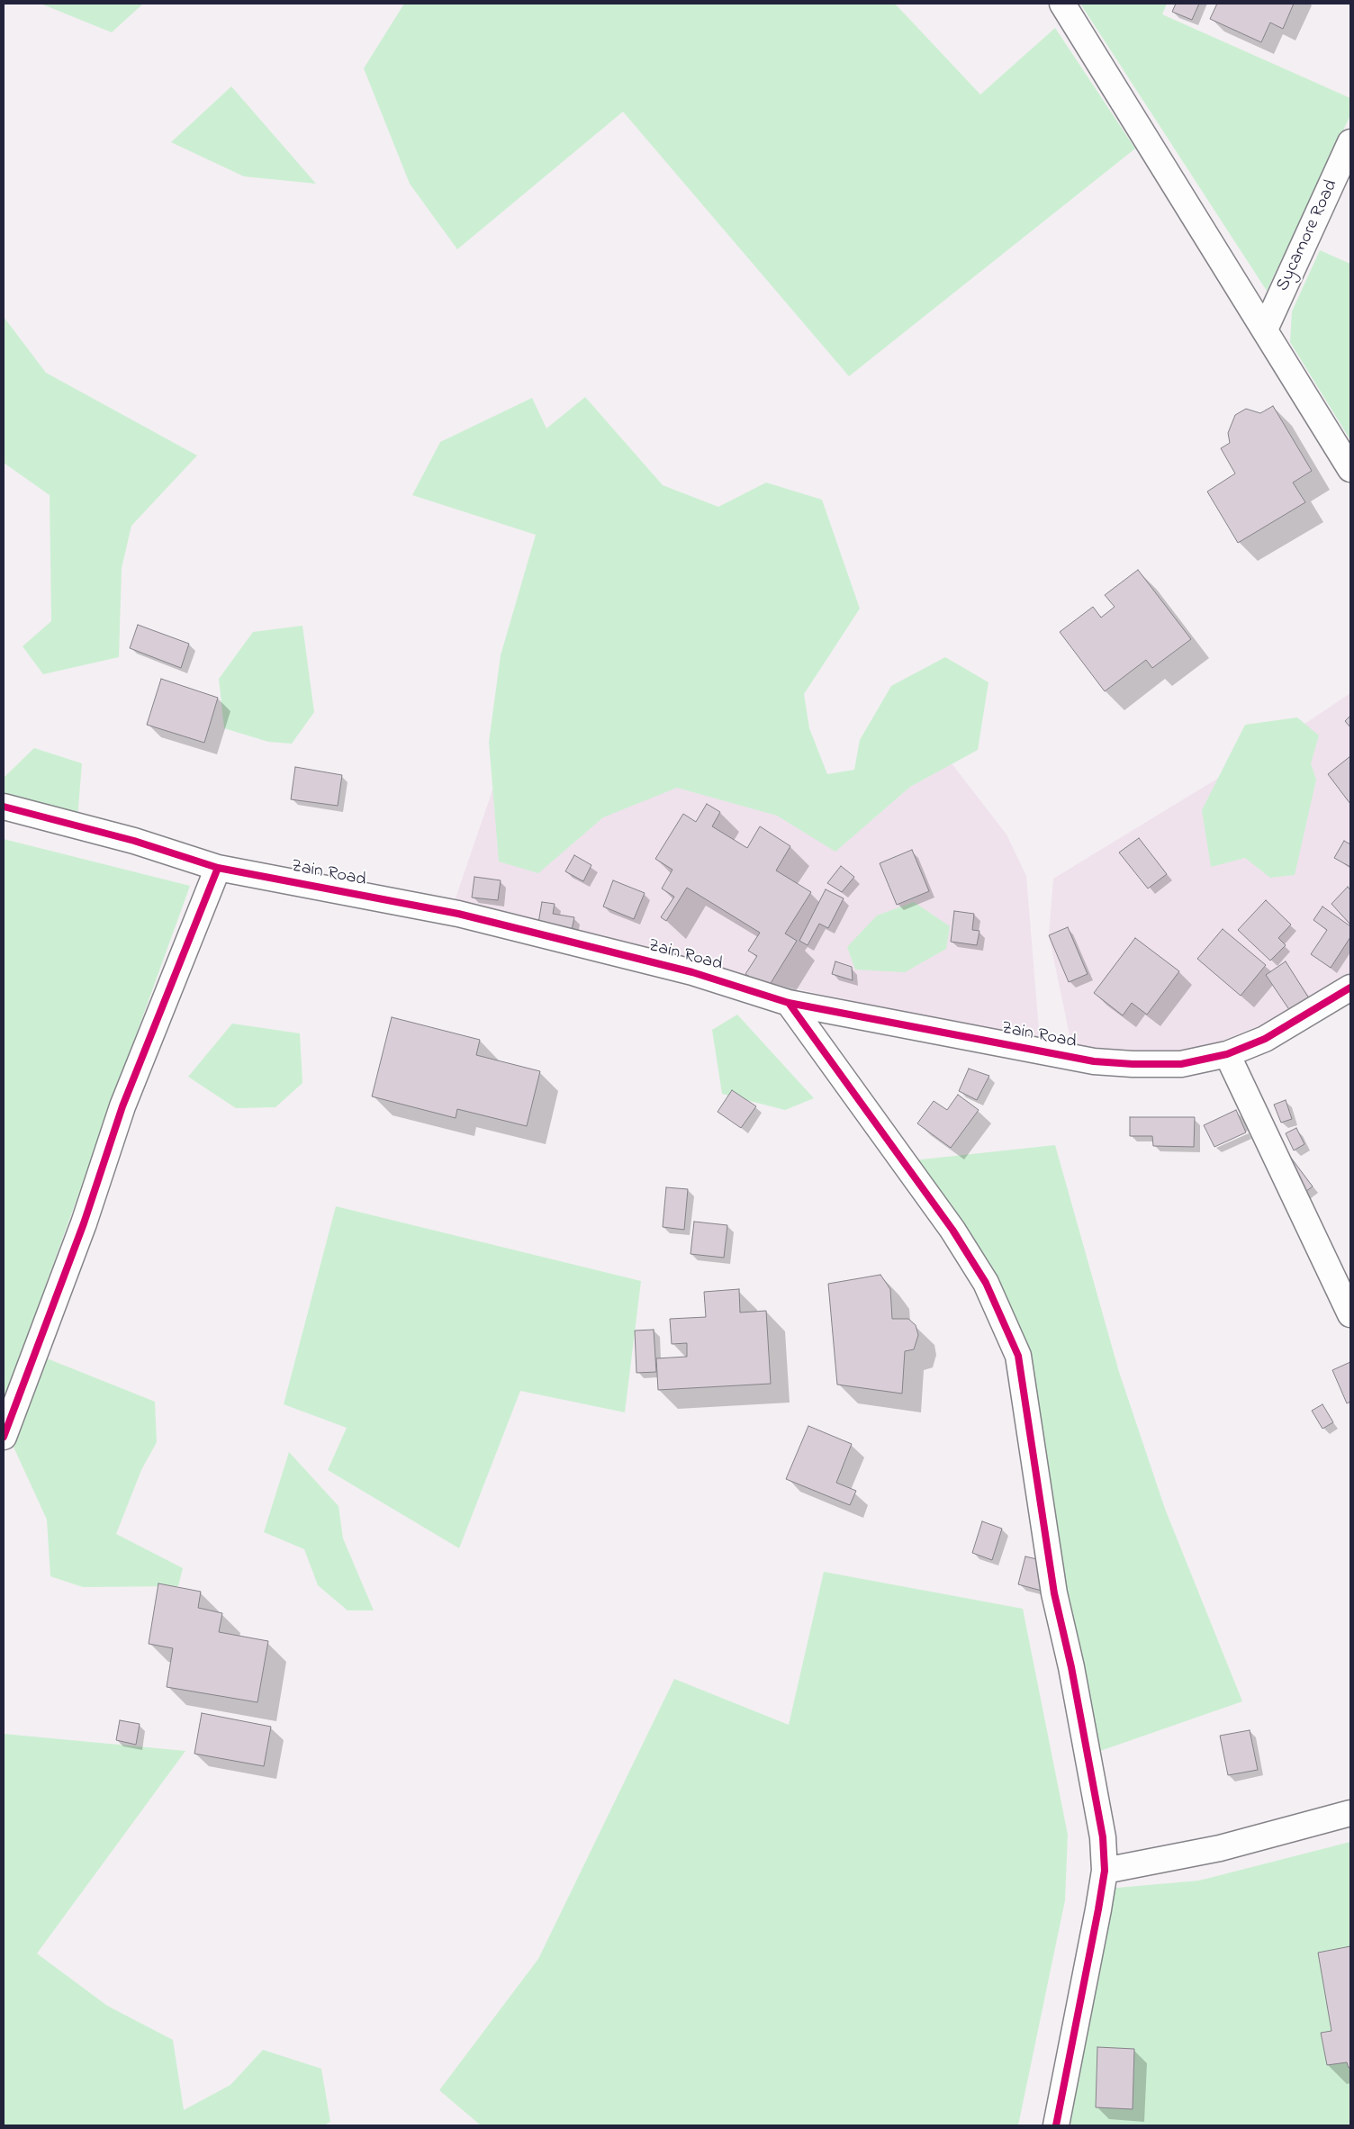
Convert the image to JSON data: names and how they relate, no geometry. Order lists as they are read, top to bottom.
{
  "streets": {
    "street": ["Sycamore Road", "Zain Road"]
  }
}
